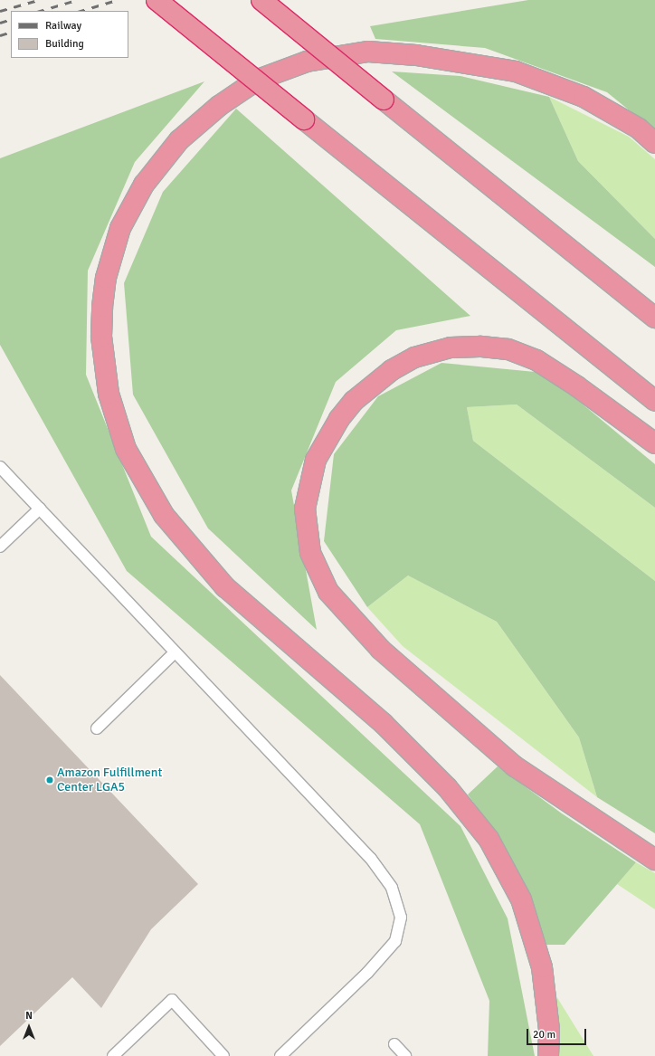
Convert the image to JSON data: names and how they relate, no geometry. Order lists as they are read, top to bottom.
{
  "places": ["Amazon Fulfillment Center LGA5"],
  "legend": ["Railway", "Building"],
  "scale_bar": "20 m",
  "north": "top"
}
